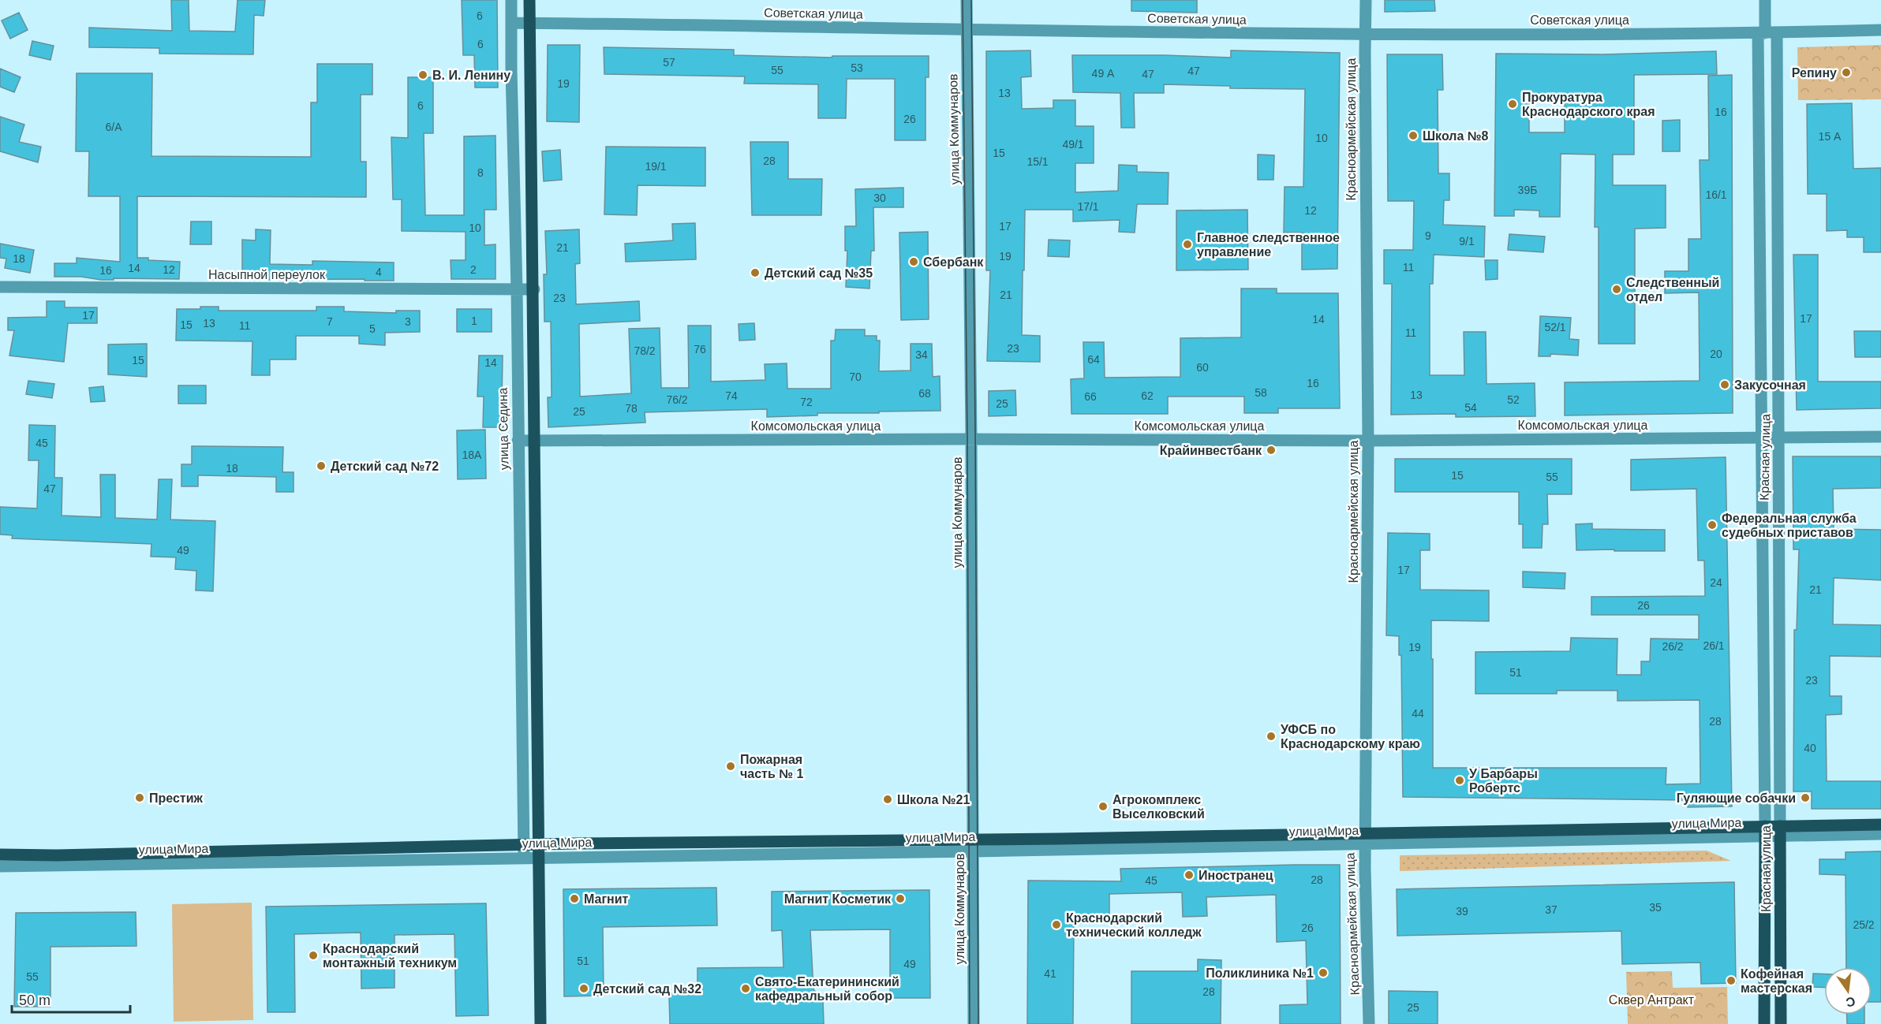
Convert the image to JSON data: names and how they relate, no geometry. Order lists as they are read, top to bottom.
{
  "streets": {
    "main road": ["Красная улица", "улица Мира"],
    "street": [
      "Советская улица",
      "улица Коммунаров",
      "Красноармейская улица",
      "Насыпной переулок",
      "Комсомольская улица",
      "улица Седина"
    ]
  },
  "crossings": [
    ["Советская улица", "улица Коммунаров"],
    ["Советская улица", "Красноармейская улица"],
    ["Советская улица", "улица Седина"],
    ["Советская улица", "Красная улица"],
    ["улица Коммунаров", "Комсомольская улица"],
    ["улица Коммунаров", "улица Мира"],
    ["Красноармейская улица", "Комсомольская улица"],
    ["Красноармейская улица", "улица Мира"],
    ["Насыпной переулок", "улица Седина"],
    ["Комсомольская улица", "улица Седина"],
    ["Комсомольская улица", "Красная улица"],
    ["улица Седина", "улица Мира"],
    ["Красная улица", "улица Мира"]
  ],
  "parks": ["Сквер Антракт"],
  "places": [
    "Репину",
    "В. И. Ленину",
    "Прокуратура Краснодарского края",
    "Школа №8",
    "Главное следственное управление",
    "Сбербанк",
    "Детский сад №35",
    "Следственный отдел",
    "Закусочная",
    "Крайинвестбанк",
    "Детский сад №72",
    "Федеральная служба судебных приставов",
    "УФСБ по Краснодарскому краю",
    "Пожарная часть № 1",
    "У Барбары Робертс",
    "Престиж",
    "Гуляющие собачки",
    "Школа №21",
    "Агрокомплекс Выселковский",
    "Иностранец",
    "Магнит",
    "Магнит Косметик",
    "Краснодарский технический колледж",
    "Краснодарский монтажный техникум",
    "Поликлиника №1",
    "Кофейная мастерская",
    "Детский сад №32",
    "Свято-Екатерининский кафедральный собор"
  ],
  "house_numbers": [
    "6",
    "6",
    "57",
    "53",
    "55",
    "47",
    "49 А",
    "47",
    "19",
    "13",
    "6",
    "16",
    "26",
    "6/А",
    "15 А",
    "10",
    "49/1",
    "15",
    "28",
    "15/1",
    "19/1",
    "8",
    "39Б",
    "16/1",
    "30",
    "17/1",
    "12",
    "17",
    "10",
    "9",
    "9/1",
    "21",
    "19",
    "18",
    "11",
    "14",
    "12",
    "2",
    "16",
    "4",
    "21",
    "23",
    "17",
    "17",
    "14",
    "1",
    "7",
    "3",
    "13",
    "15",
    "11",
    "52/1",
    "5",
    "11",
    "23",
    "76",
    "78/2",
    "20",
    "34",
    "64",
    "15",
    "14",
    "60",
    "70",
    "16",
    "58",
    "68",
    "13",
    "74",
    "62",
    "66",
    "76/2",
    "52",
    "72",
    "25",
    "54",
    "78",
    "25",
    "45",
    "18А",
    "18",
    "15",
    "55",
    "47",
    "49",
    "17",
    "24",
    "21",
    "26",
    "26/1",
    "26/2",
    "19",
    "51",
    "23",
    "44",
    "28",
    "40",
    "28",
    "45",
    "35",
    "37",
    "39",
    "25/2",
    "26",
    "51",
    "49",
    "41",
    "55",
    "28",
    "25"
  ],
  "scale_bar": "50 m",
  "north": "bottom"
}
